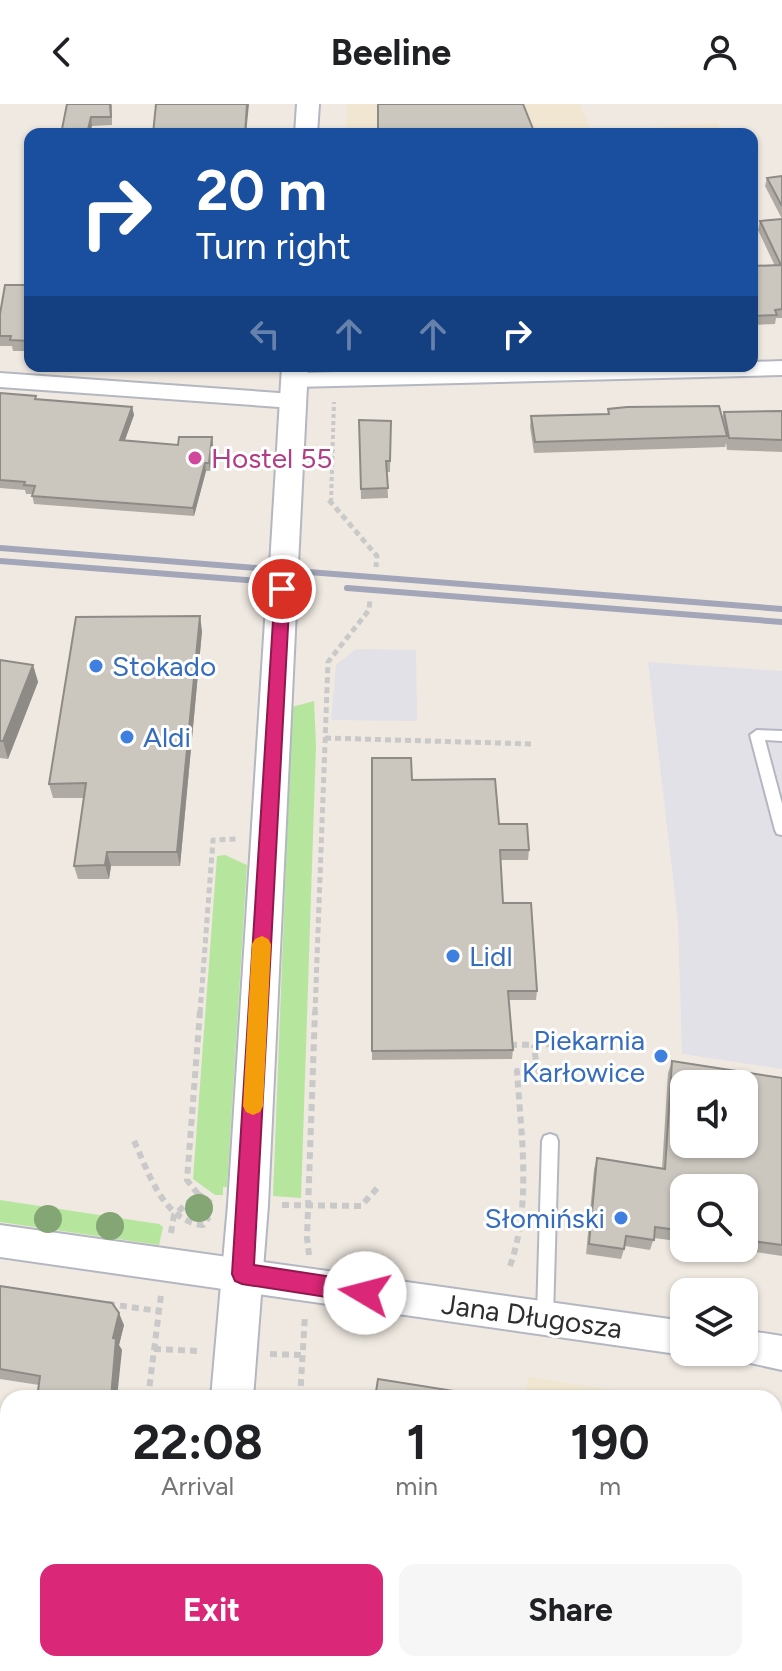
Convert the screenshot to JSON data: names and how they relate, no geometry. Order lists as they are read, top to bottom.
{
  "streets": {
    "street": ["Jana Długosza"]
  },
  "places": [
    "Hostel 55",
    "Stokado",
    "Aldi",
    "Lidl",
    "Piekarnia Karłowice",
    "Słomiński"
  ],
  "page": {
    "header": "Beeline",
    "turn": ["20 m", "Turn right"],
    "eta": [
      "22:08",
      "Arrival",
      "1",
      "min",
      "190",
      "m"
    ],
    "buttons": ["Exit", "Share"]
  }
}
